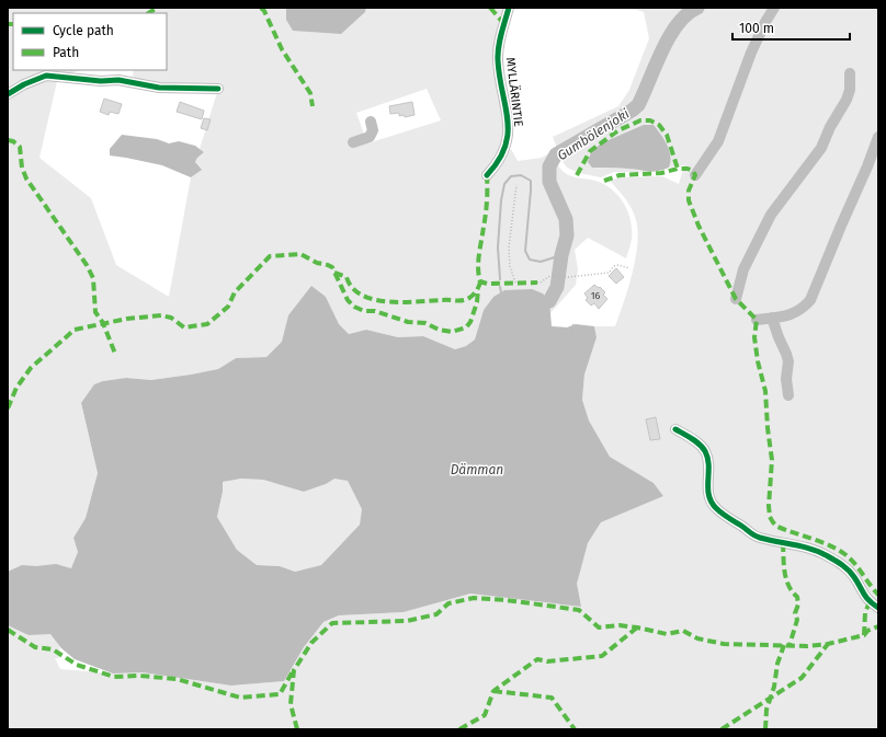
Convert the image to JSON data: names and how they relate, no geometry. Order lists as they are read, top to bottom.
{
  "streets": {
    "street": ["MYLLÄRINTIE"]
  },
  "water": ["Gumbölenjoki", "Dämman"],
  "house_numbers": ["16"],
  "legend": ["Cycle path", "Path"],
  "scale_bar": "100 m"
}
